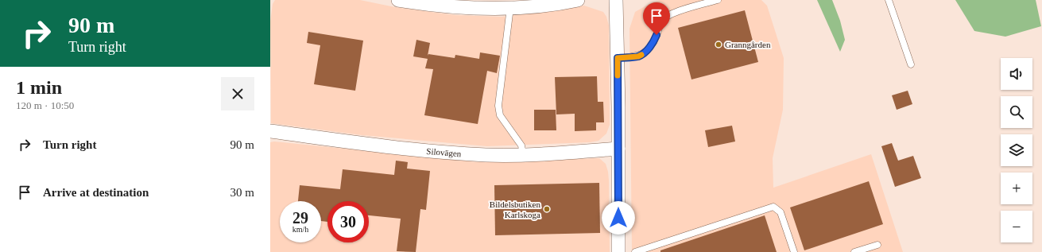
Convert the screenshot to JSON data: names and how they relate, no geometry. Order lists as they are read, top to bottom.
{
  "streets": {
    "street": ["Silovägen"]
  },
  "places": ["Granngården", "Bildelsbutiken Karlskoga"],
  "page": {
    "turn": ["90 m", "Turn right"],
    "map_buttons": ["+", "−"],
    "heading": ["1 min", "120 m · 10:50"],
    "list": [
      {
        "name": "Turn right",
        "value": "90 m"
      },
      {
        "name": "Arrive at destination",
        "value": "30 m"
      }
    ],
    "speed": "29 km/h",
    "limit": "30"
  }
}
